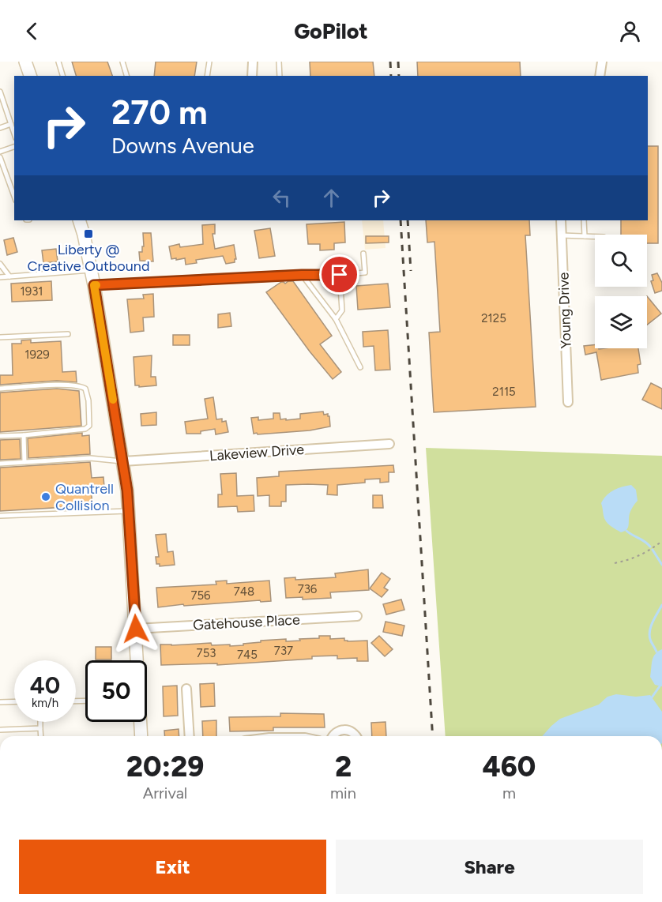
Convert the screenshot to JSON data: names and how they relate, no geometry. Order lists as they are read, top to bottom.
{
  "streets": {
    "street": ["Young Drive", "Lakeview Drive", "Gatehouse Place"]
  },
  "places": {
    "transit": ["Liberty @ Creative Outbound"],
    "other": ["Quantrell Collision"]
  },
  "house_numbers": [
    "1931",
    "2125",
    "1929",
    "2115",
    "736",
    "748",
    "756",
    "737",
    "753",
    "745"
  ],
  "page": {
    "header": "GoPilot",
    "turn": ["270 m", "Downs Avenue"],
    "speed": "40 km/h",
    "limit": "50",
    "eta": [
      "20:29",
      "Arrival",
      "2",
      "min",
      "460",
      "m"
    ],
    "buttons": ["Exit", "Share"]
  }
}
